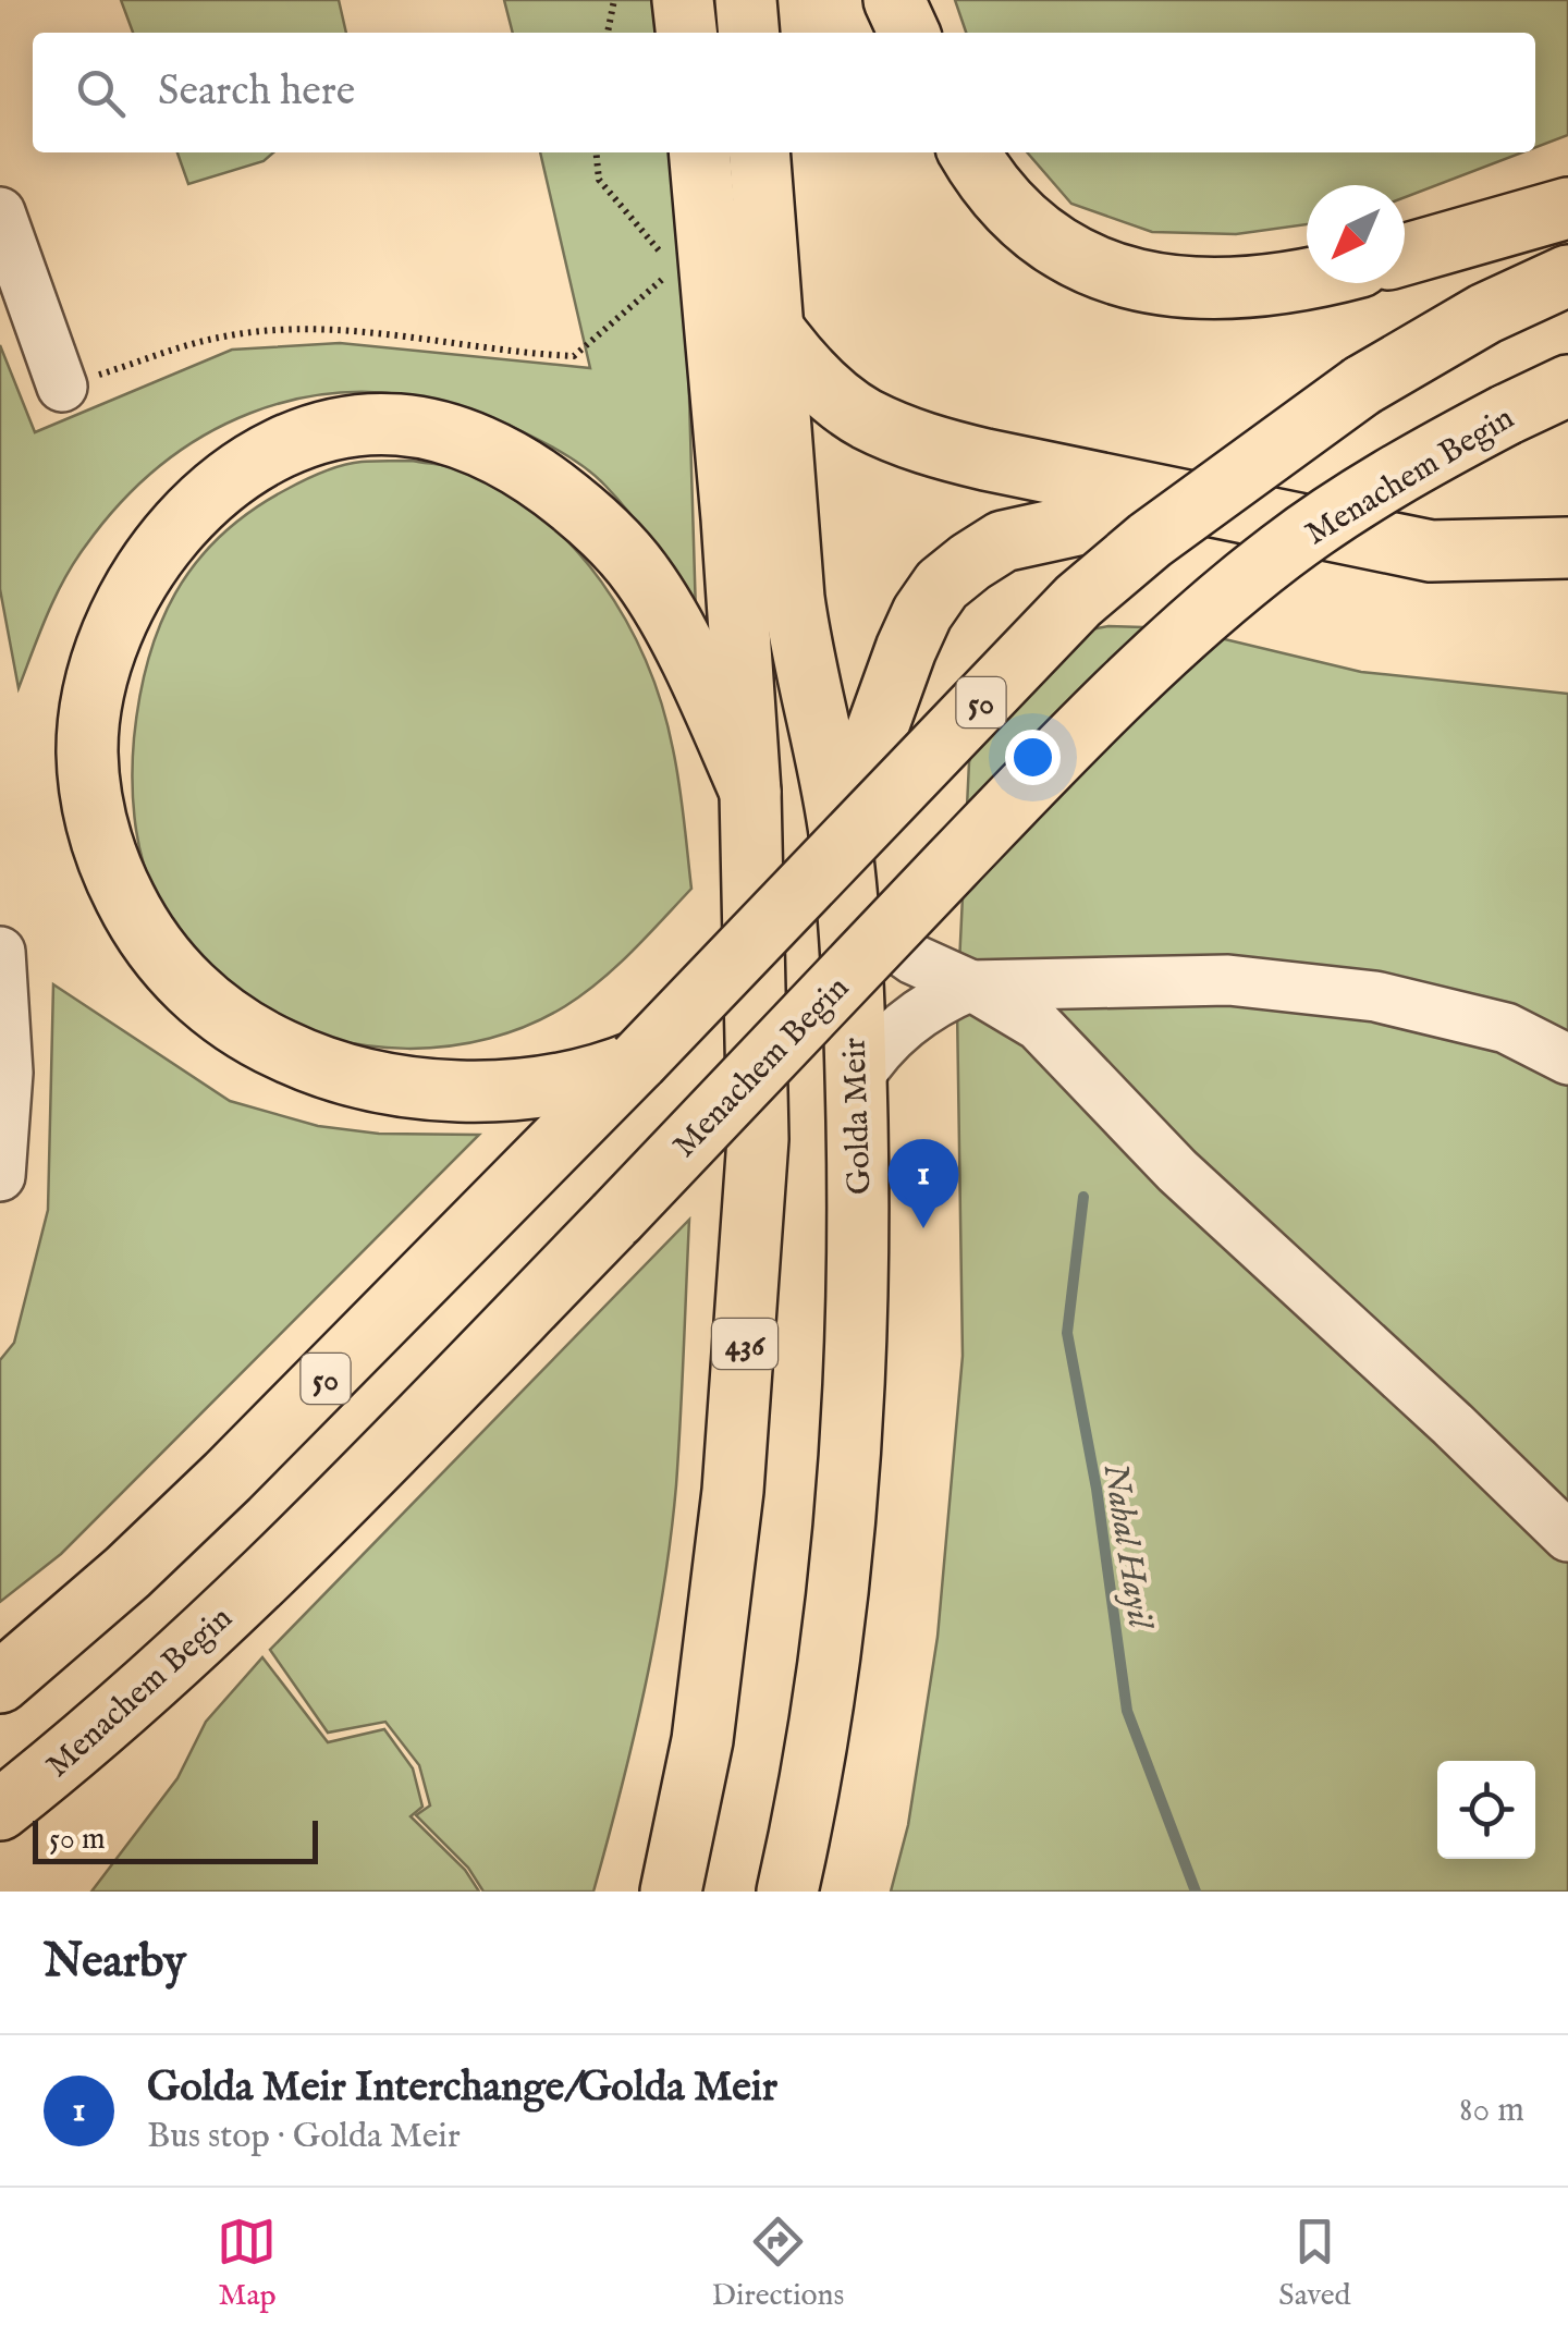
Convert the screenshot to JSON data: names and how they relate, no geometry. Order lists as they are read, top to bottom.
{
  "streets": {
    "main road": [
      "Menachem Begin",
      "50",
      "Golda Meir",
      "436"
    ]
  },
  "water": ["Nahal Hayil"],
  "scale_bar": "50 m",
  "north": "bottom left",
  "page": {
    "search": "Search here",
    "pins": "1",
    "scale": "50 m",
    "heading": "Nearby",
    "list": [
      {
        "mark": "1",
        "name": "Golda Meir Interchange/Golda Meir",
        "note": "Bus stop · Golda Meir",
        "value": "80 m"
      }
    ],
    "nav": ["Map", "Directions", "Saved"]
  }
}
